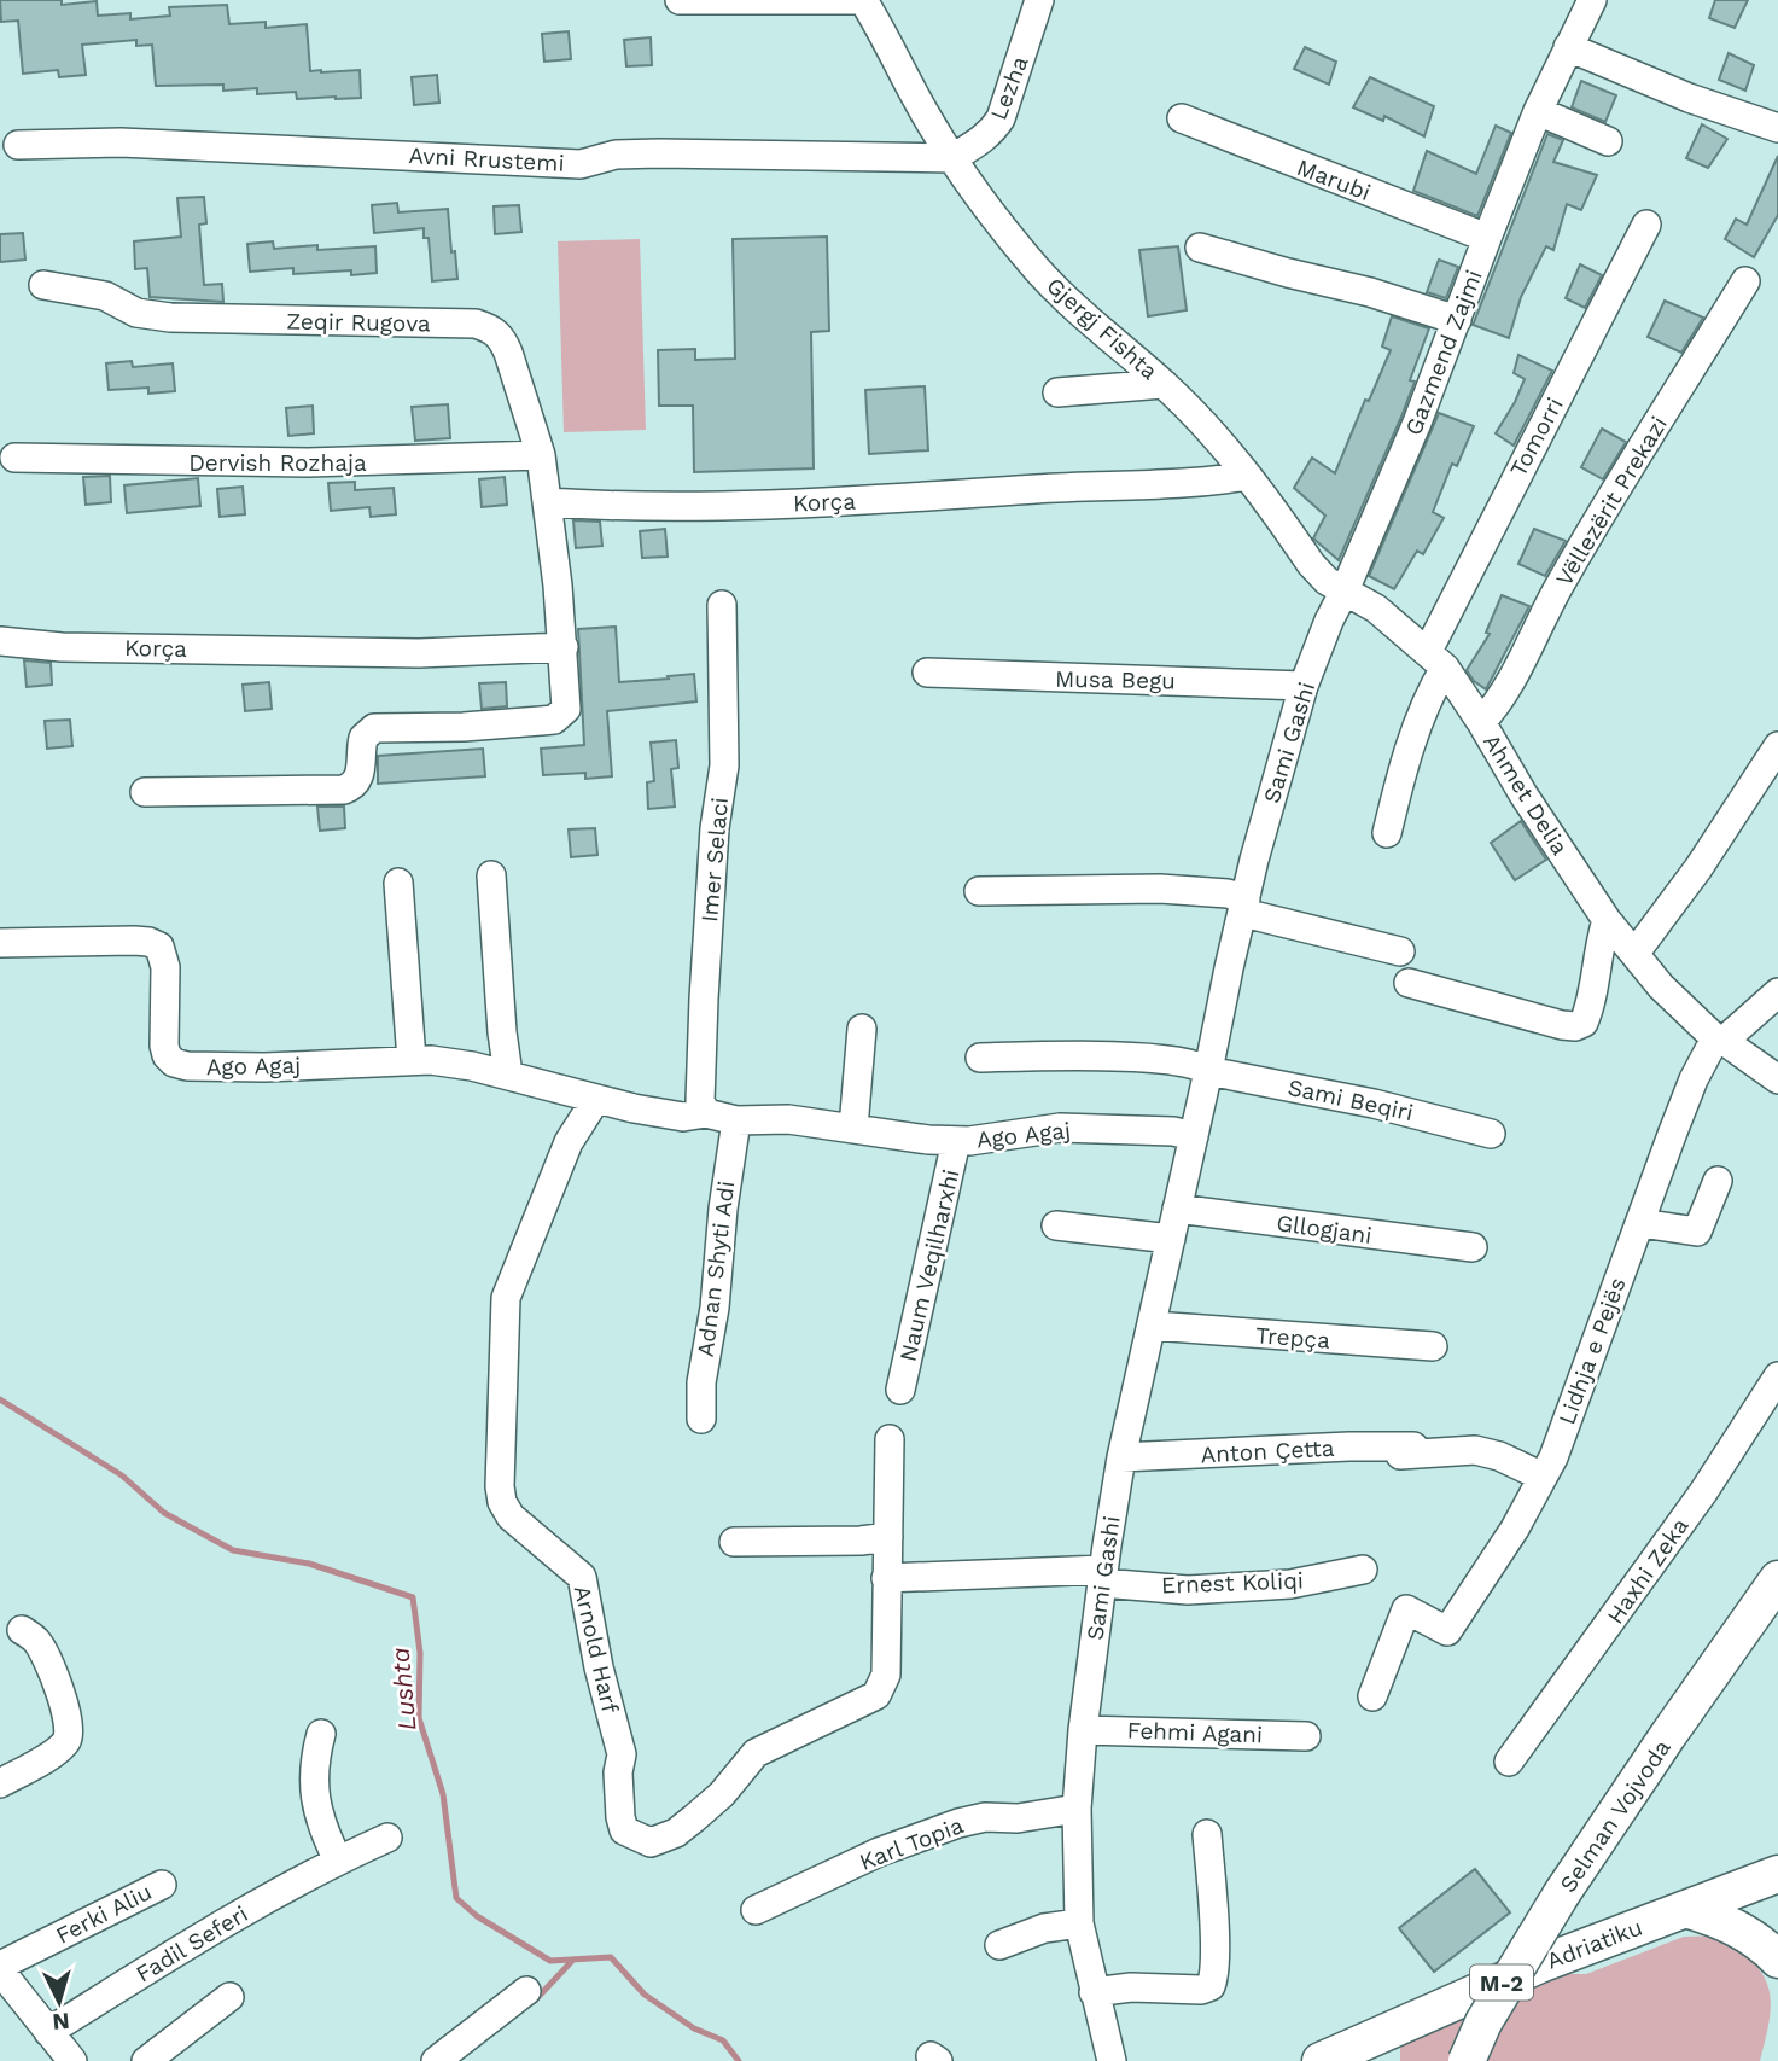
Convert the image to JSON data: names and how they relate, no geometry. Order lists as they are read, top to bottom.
{
  "streets": {
    "main road": ["Selman Vojvoda", "Adriatiku", "M-2"],
    "street": [
      "Lezha",
      "Avni Rrustemi",
      "Marubi",
      "Zeqir Rugova",
      "Gjergj Fishta",
      "Gazmend Zajmi",
      "Tomorri",
      "Dervish Rozhaja",
      "Vëllezërit Prekazi",
      "Korça",
      "Musa Begu",
      "Sami Gashi",
      "Ahmet Delia",
      "Imer Selaci",
      "Ago Agaj",
      "Sami Beqiri",
      "Gllogjani",
      "Naum Veqilharxhi",
      "Adnan Shyti Adi",
      "Trepça",
      "Lidhja e Pejës",
      "Anton Çetta",
      "Haxhi Zeka",
      "Ernest Koliqi",
      "Arnold Harf",
      "Fehmi Agani",
      "Karl Topia",
      "Ferki Aliu",
      "Fadil Seferi"
    ]
  },
  "crossings": [
    ["Lezha", "Avni Rrustemi"],
    ["Lezha", "Gjergj Fishta"],
    ["Avni Rrustemi", "Gjergj Fishta"],
    ["Marubi", "Gazmend Zajmi"],
    ["Zeqir Rugova", "Dervish Rozhaja"],
    ["Zeqir Rugova", "Korça"],
    ["Gjergj Fishta", "Gazmend Zajmi"],
    ["Gjergj Fishta", "Korça"],
    ["Gjergj Fishta", "Sami Gashi"],
    ["Gjergj Fishta", "Ahmet Delia"],
    ["Gazmend Zajmi", "Sami Gashi"],
    ["Gazmend Zajmi", "Ahmet Delia"],
    ["Tomorri", "Ahmet Delia"],
    ["Vëllezërit Prekazi", "Ahmet Delia"],
    ["Musa Begu", "Sami Gashi"],
    ["Sami Gashi", "Ahmet Delia"],
    ["Sami Gashi", "Ago Agaj"],
    ["Sami Gashi", "Sami Beqiri"],
    ["Sami Gashi", "Gllogjani"],
    ["Sami Gashi", "Trepça"],
    ["Sami Gashi", "Anton Çetta"],
    ["Sami Gashi", "Ernest Koliqi"],
    ["Sami Gashi", "Fehmi Agani"],
    ["Sami Gashi", "Karl Topia"],
    ["Ahmet Delia", "Lidhja e Pejës"],
    ["Imer Selaci", "Ago Agaj"],
    ["Ago Agaj", "Naum Veqilharxhi"],
    ["Ago Agaj", "Adnan Shyti Adi"],
    ["Ago Agaj", "Arnold Harf"],
    ["Lidhja e Pejës", "Anton Çetta"],
    ["Ferki Aliu", "Fadil Seferi"]
  ],
  "water": ["Lushta"],
  "north": "bottom"
}
